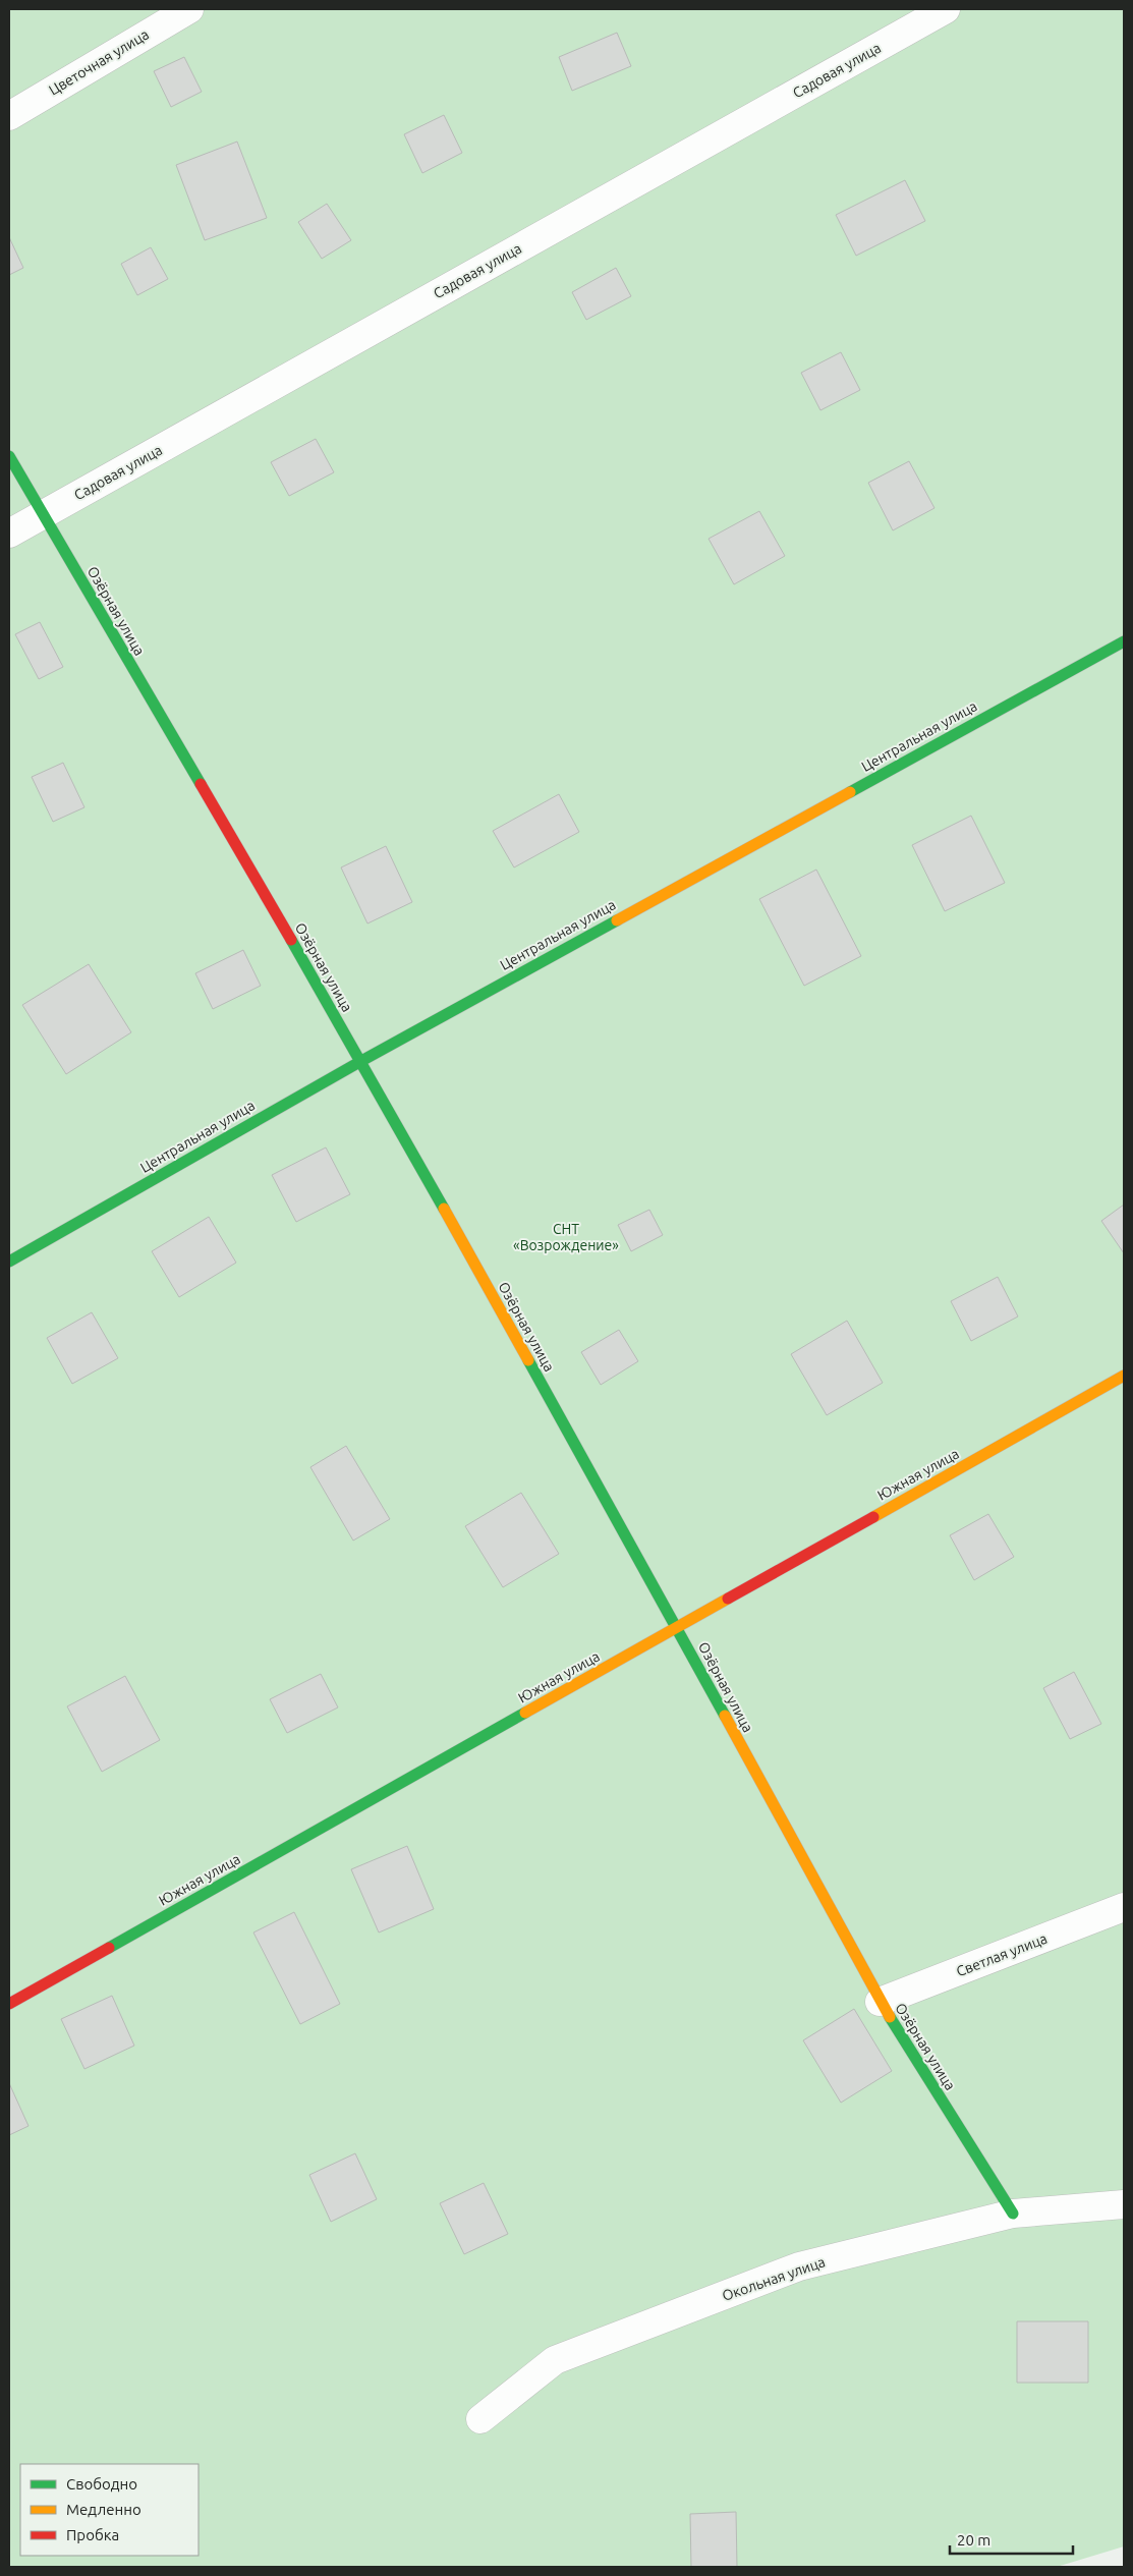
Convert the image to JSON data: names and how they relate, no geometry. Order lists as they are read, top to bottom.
{
  "streets": {
    "street": [
      "Цветочная улица",
      "Садовая улица",
      "Озёрная улица",
      "Центральная улица",
      "Южная улица",
      "Светлая улица",
      "Окольная улица"
    ]
  },
  "crossings": [
    ["Садовая улица", "Озёрная улица"],
    ["Озёрная улица", "Центральная улица"],
    ["Озёрная улица", "Южная улица"],
    ["Озёрная улица", "Светлая улица"],
    ["Озёрная улица", "Окольная улица"]
  ],
  "parks": ["СНТ «Возрождение»"],
  "legend": ["Свободно", "Медленно", "Пробка"],
  "scale_bar": "20 m"
}
